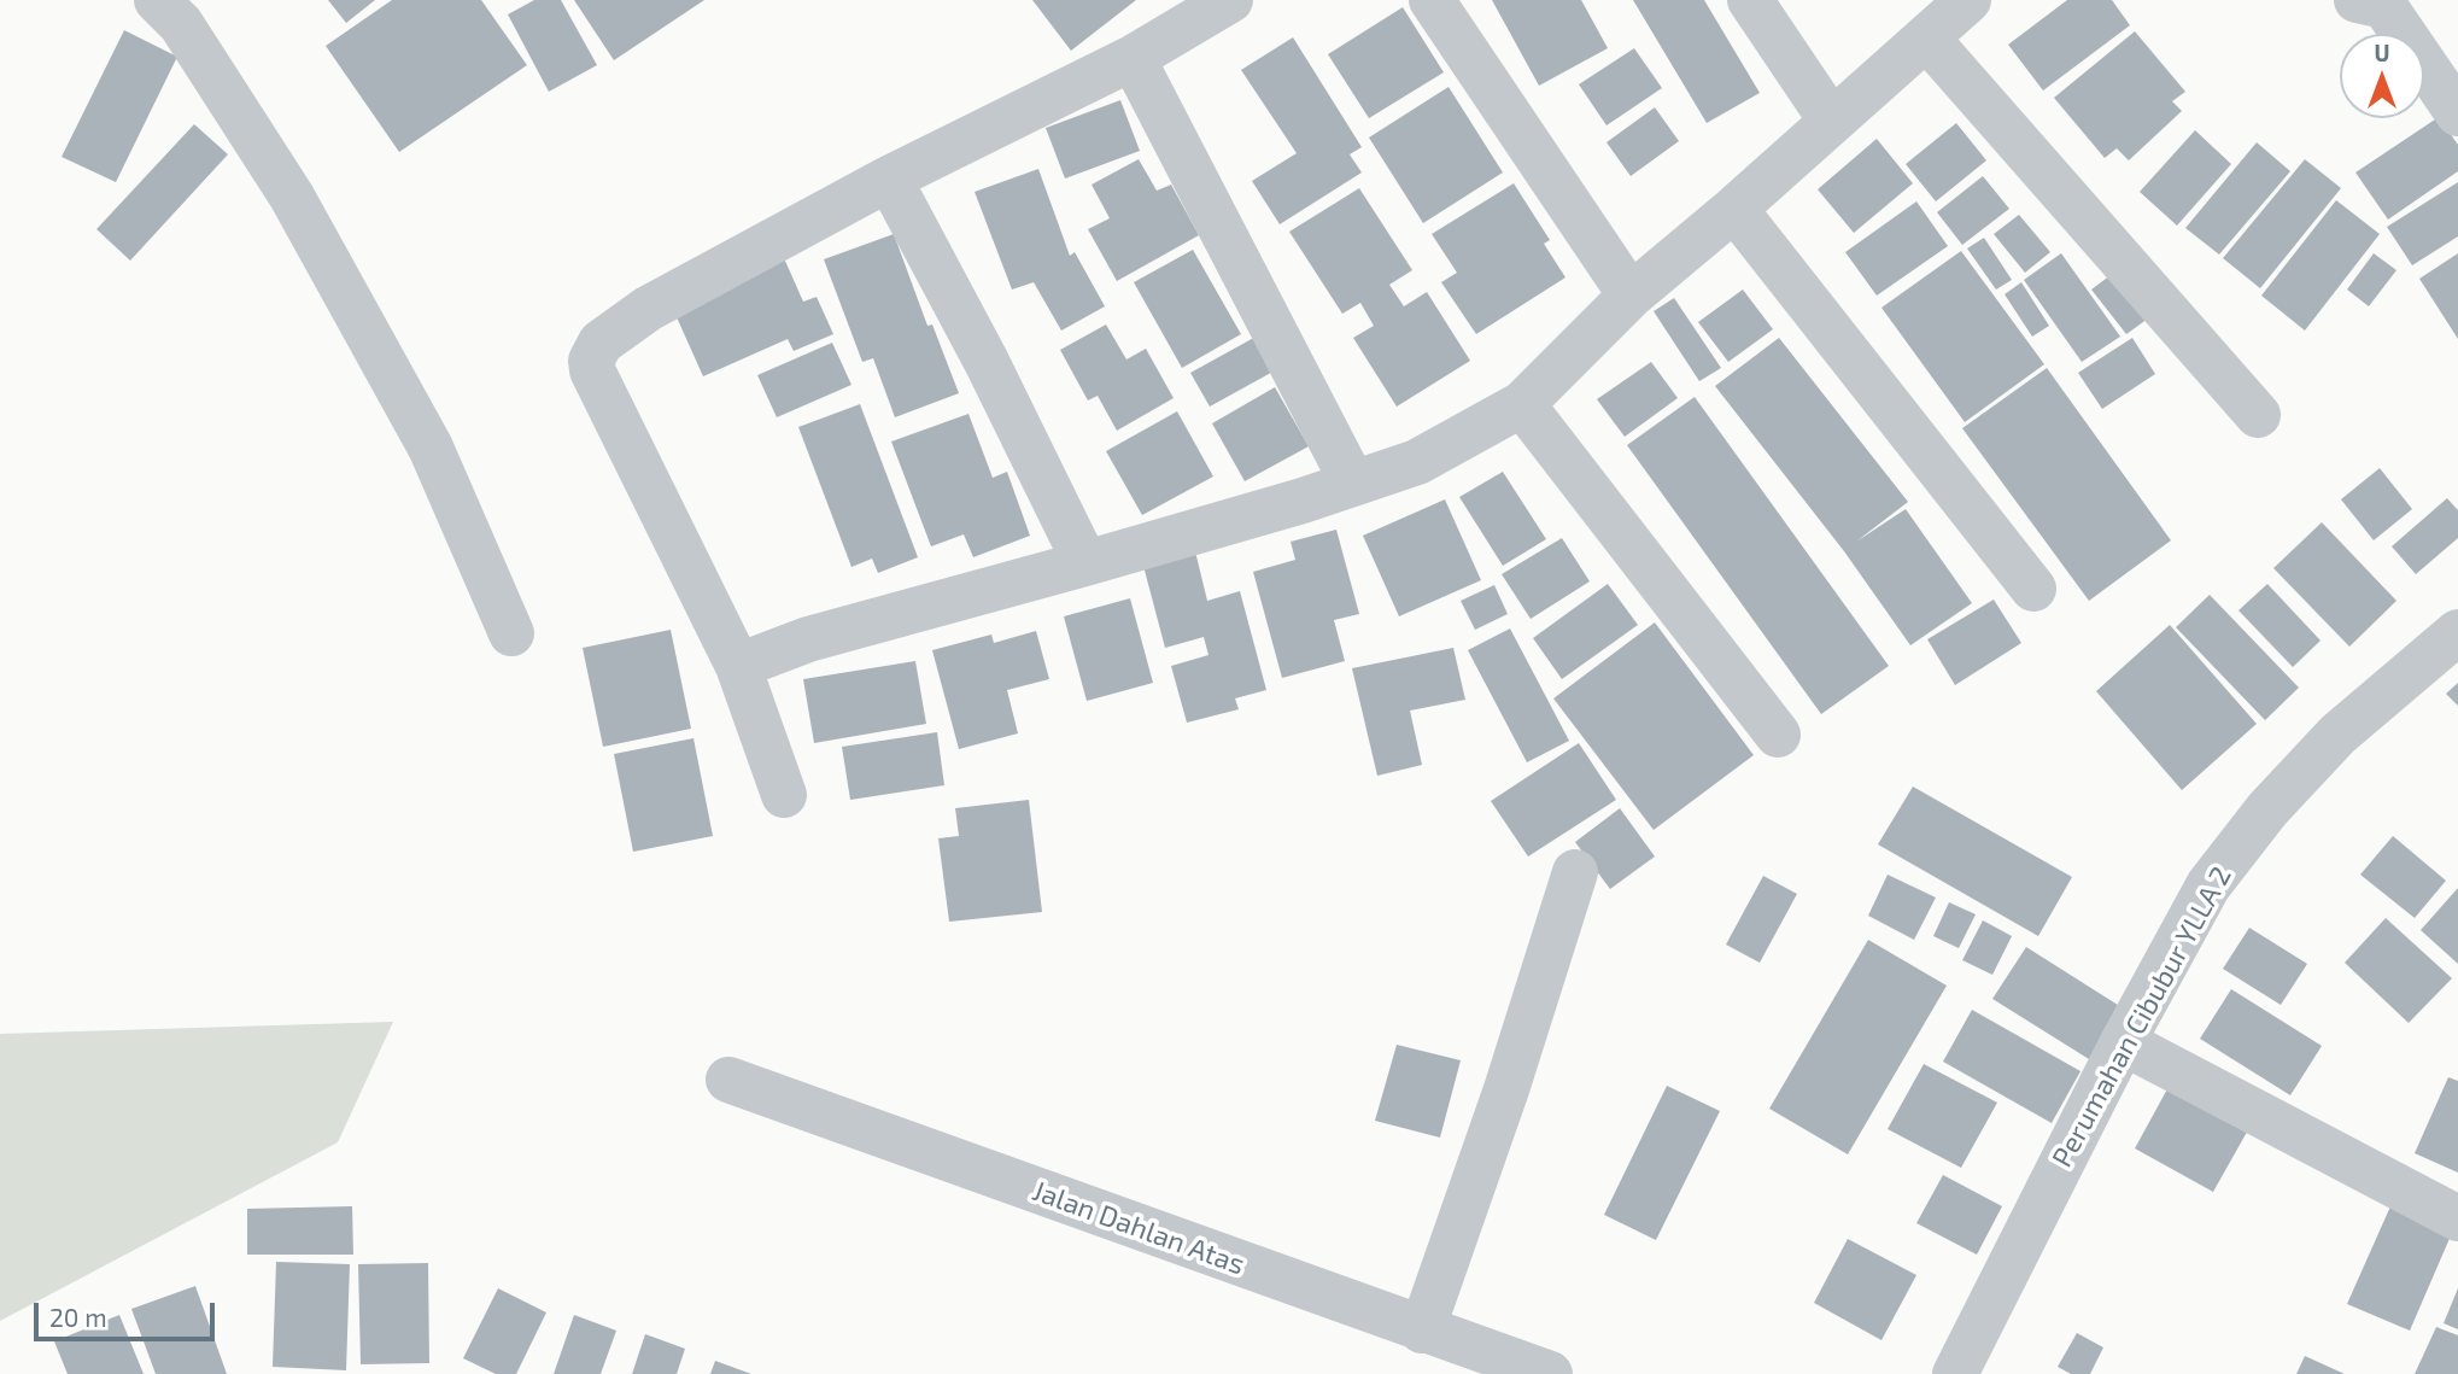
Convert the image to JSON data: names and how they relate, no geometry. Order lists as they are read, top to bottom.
{
  "streets": {
    "street": ["Perumahan Cibubur YLLA 2", "Jalan Dahlan Atas"]
  },
  "scale_bar": "20 m",
  "north": "top"
}
